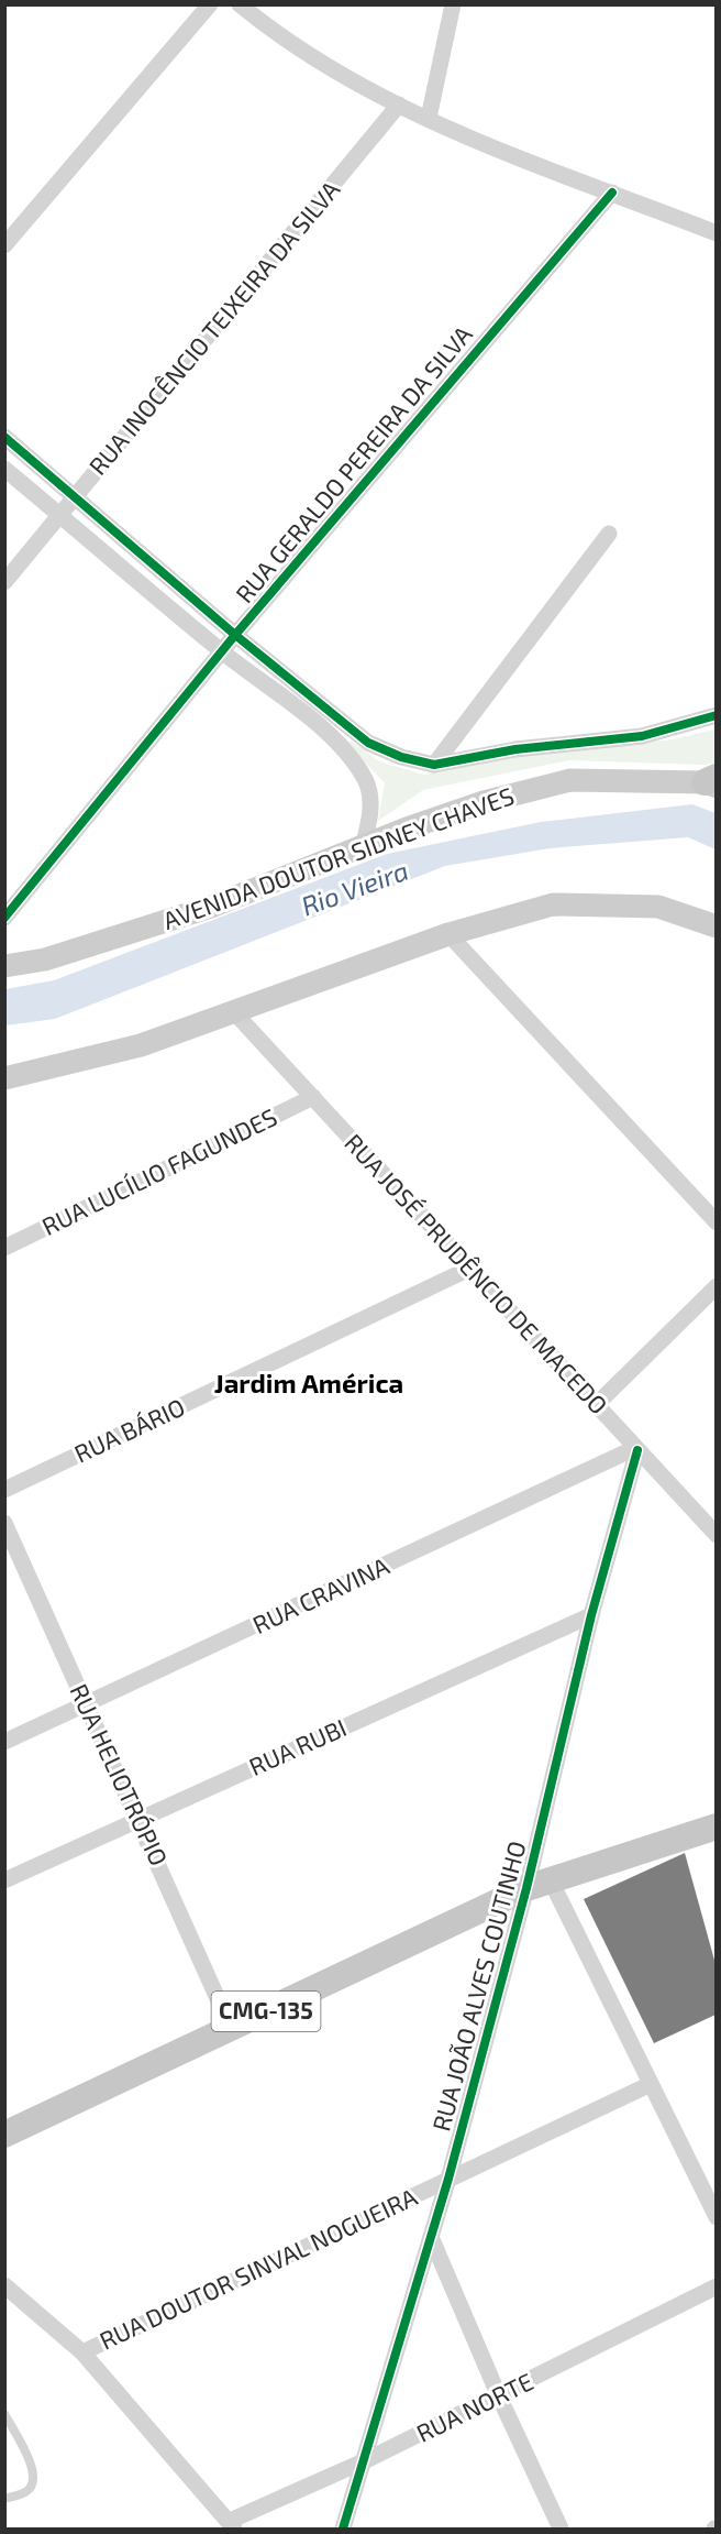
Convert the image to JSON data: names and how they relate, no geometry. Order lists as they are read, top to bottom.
{
  "streets": {
    "main road": ["AVENIDA DOUTOR SIDNEY CHAVES", "CMG-135"],
    "street": [
      "RUA INOCÊNCIO TEIXEIRA DA SILVA",
      "RUA GERALDO PEREIRA DA SILVA",
      "RUA LUCÍLIO FAGUNDES",
      "RUA JOSÉ PRUDÊNCIO DE MACEDO",
      "RUA BÁRIO",
      "RUA CRAVINA",
      "RUA RUBI",
      "RUA HELIOTRÓPIO",
      "RUA JOÃO ALVES COUTINHO",
      "RUA DOUTOR SINVAL NOGUEIRA",
      "RUA NORTE"
    ]
  },
  "crossings": [
    ["RUA LUCÍLIO FAGUNDES", "RUA JOSÉ PRUDÊNCIO DE MACEDO"],
    ["RUA JOSÉ PRUDÊNCIO DE MACEDO", "RUA BÁRIO"],
    ["RUA JOSÉ PRUDÊNCIO DE MACEDO", "RUA CRAVINA"],
    ["RUA JOSÉ PRUDÊNCIO DE MACEDO", "RUA JOÃO ALVES COUTINHO"],
    ["RUA CRAVINA", "RUA HELIOTRÓPIO"],
    ["RUA CRAVINA", "RUA JOÃO ALVES COUTINHO"],
    ["RUA RUBI", "RUA HELIOTRÓPIO"],
    ["RUA RUBI", "RUA JOÃO ALVES COUTINHO"],
    ["RUA HELIOTRÓPIO", "CMG-135"],
    ["RUA JOÃO ALVES COUTINHO", "CMG-135"],
    ["RUA JOÃO ALVES COUTINHO", "RUA DOUTOR SINVAL NOGUEIRA"],
    ["RUA JOÃO ALVES COUTINHO", "RUA NORTE"]
  ],
  "districts": ["Jardim América"],
  "water": ["Rio Vieira"]
}
